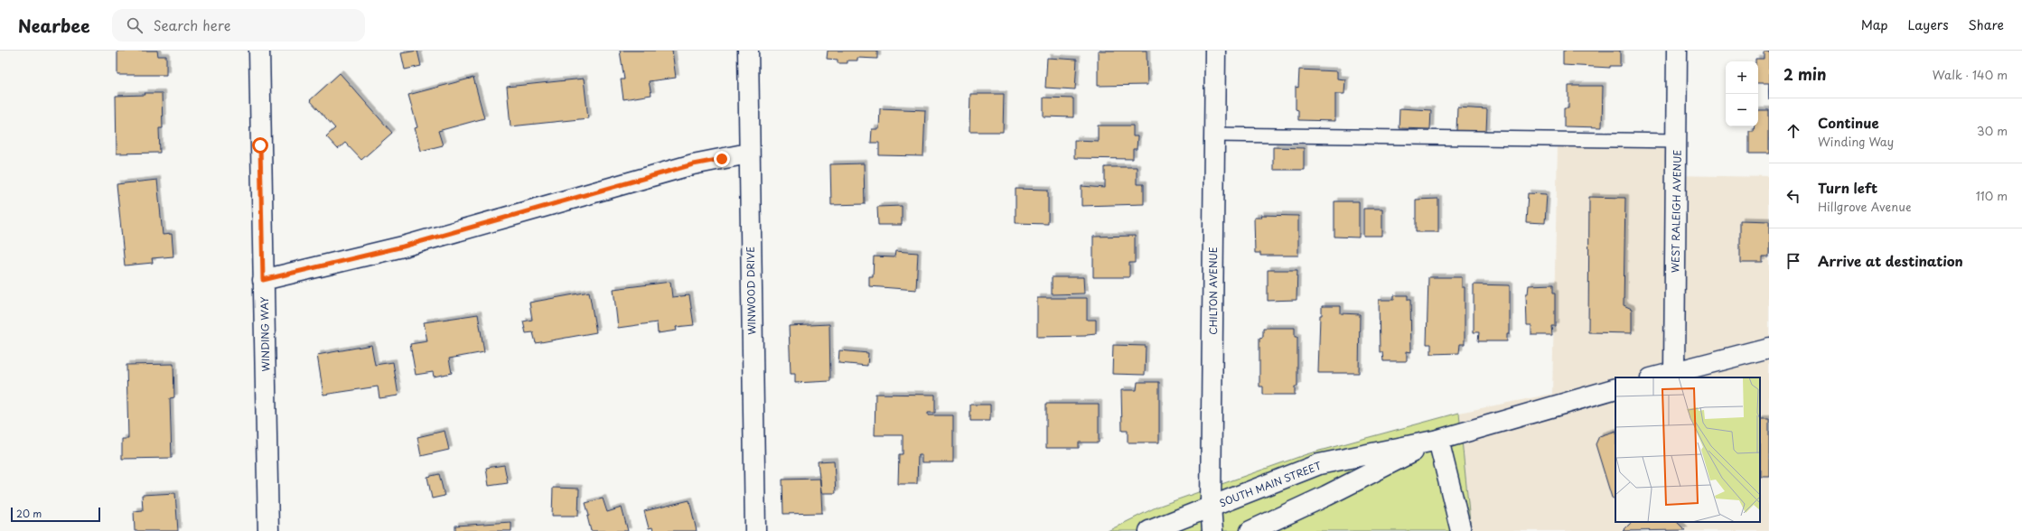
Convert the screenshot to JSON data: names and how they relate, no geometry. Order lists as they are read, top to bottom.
{
  "streets": {
    "main road": [
      "WEST RALEIGH AVENUE",
      "WINWOOD DRIVE",
      "CHILTON AVENUE",
      "WINDING WAY",
      "SOUTH MAIN STREET"
    ]
  },
  "crossings": [
    ["CHILTON AVENUE", "SOUTH MAIN STREET"]
  ],
  "scale_bar": "20 m",
  "page": {
    "header": "Nearbee",
    "search": "Search here",
    "nav": ["Map", "Layers", "Share"],
    "heading": ["2 min", "Walk · 140 m"],
    "map_buttons": ["+", "−"],
    "list": [
      ["Continue", "Winding Way", "30 m"],
      ["Turn left", "Hillgrove Avenue", "110 m"],
      "Arrive at destination"
    ],
    "scale": "20 m"
  }
}
